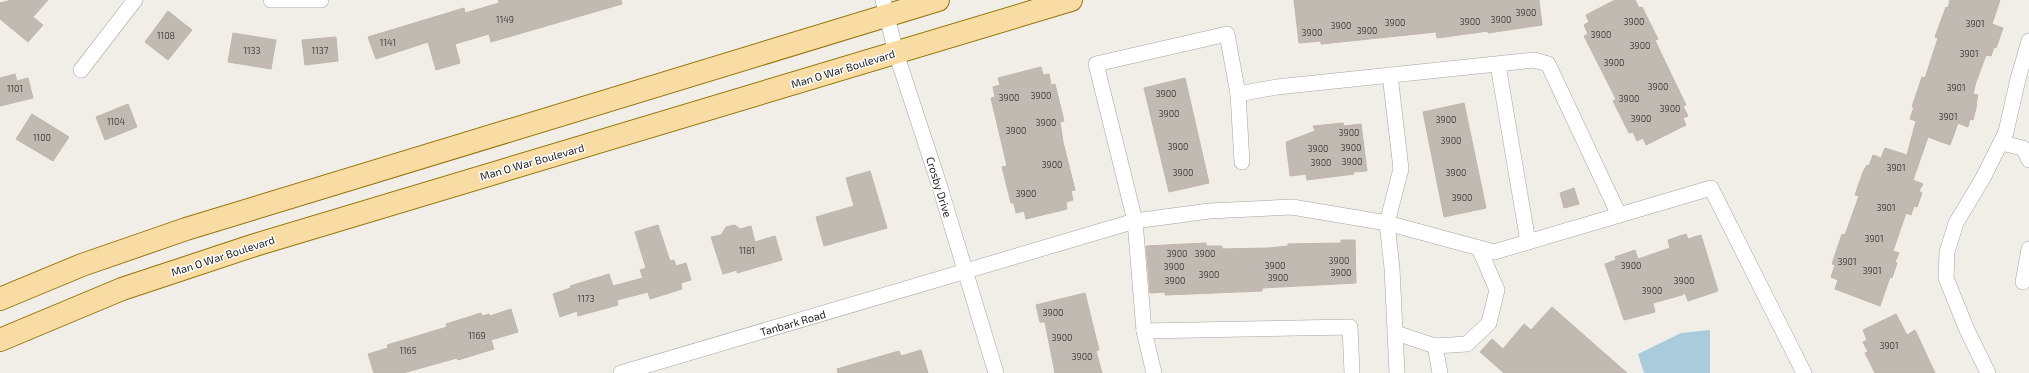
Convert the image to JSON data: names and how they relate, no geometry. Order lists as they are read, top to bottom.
{
  "streets": {
    "main road": ["Man O War Boulevard"],
    "street": ["Crosby Drive", "Tanbark Road"]
  },
  "crossings": [
    ["Man O War Boulevard", "Crosby Drive"],
    ["Crosby Drive", "Tanbark Road"]
  ],
  "house_numbers": [
    "3900",
    "1149",
    "3900",
    "3900",
    "3900",
    "3900",
    "3901",
    "3900",
    "3900",
    "3900",
    "3900",
    "1108",
    "1141",
    "3900",
    "1133",
    "1137",
    "3901",
    "3900",
    "3900",
    "3901",
    "1101",
    "3900",
    "3900",
    "3900",
    "3900",
    "3900",
    "3900",
    "3901",
    "3900",
    "3900",
    "1104",
    "3900",
    "3900",
    "3900",
    "1100",
    "3900",
    "3900",
    "3900",
    "3900",
    "3900",
    "3900",
    "3900",
    "3901",
    "3900",
    "3900",
    "3900",
    "3900",
    "3901",
    "3901",
    "1181",
    "3900",
    "3900",
    "3900",
    "3901",
    "3900",
    "3900",
    "3900",
    "3901",
    "3900",
    "3900",
    "3900",
    "3900",
    "3900",
    "3900",
    "1173",
    "3900",
    "1169",
    "3900",
    "3901",
    "1165",
    "3900"
  ]
}
